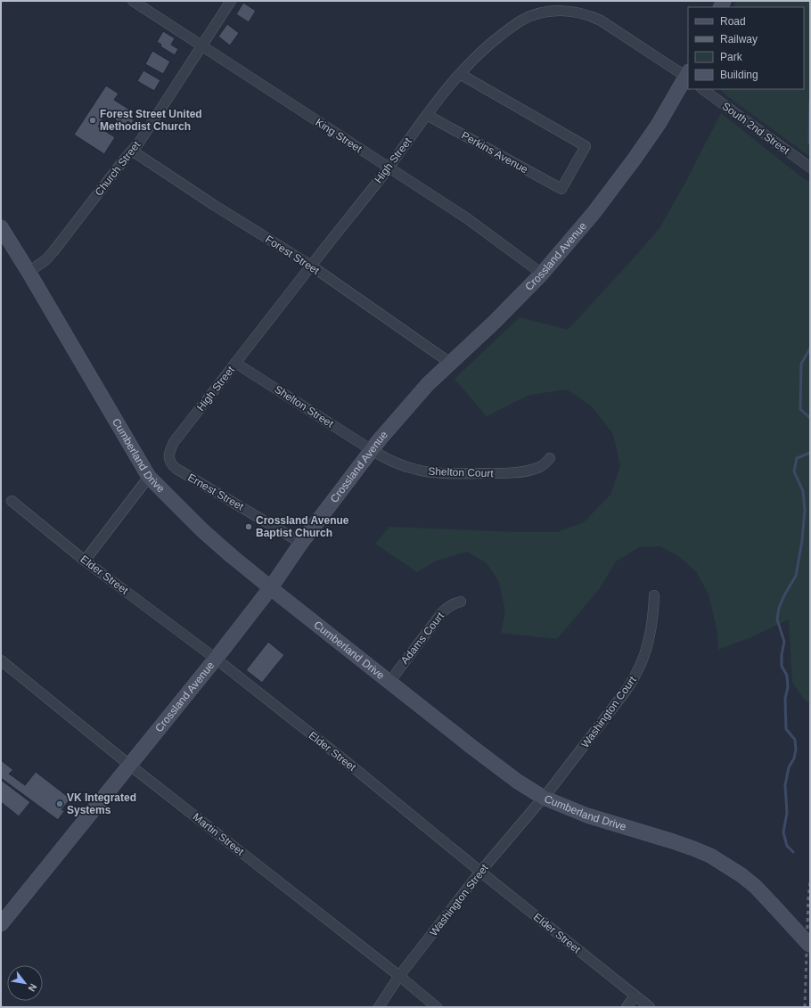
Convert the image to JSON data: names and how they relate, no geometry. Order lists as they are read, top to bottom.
{
  "streets": {
    "main road": ["Crossland Avenue", "Cumberland Drive"],
    "street": [
      "South 2nd Street",
      "King Street",
      "Perkins Avenue",
      "High Street",
      "Church Street",
      "Forest Street",
      "Shelton Street",
      "Shelton Court",
      "Ernest Street",
      "Elder Street",
      "Adams Court",
      "Washington Court",
      "Martin Street",
      "Washington Street"
    ]
  },
  "crossings": [
    ["King Street", "High Street"],
    ["King Street", "Church Street"],
    ["King Street", "Crossland Avenue"],
    ["Perkins Avenue", "High Street"],
    ["High Street", "Forest Street"],
    ["High Street", "Crossland Avenue"],
    ["High Street", "Shelton Street"],
    ["High Street", "Ernest Street"],
    ["Church Street", "Forest Street"],
    ["Church Street", "Cumberland Drive"],
    ["Forest Street", "Crossland Avenue"],
    ["Crossland Avenue", "Shelton Street"],
    ["Crossland Avenue", "Cumberland Drive"],
    ["Crossland Avenue", "Shelton Court"],
    ["Crossland Avenue", "Ernest Street"],
    ["Crossland Avenue", "Elder Street"],
    ["Crossland Avenue", "Martin Street"],
    ["Shelton Street", "Shelton Court"],
    ["Cumberland Drive", "Adams Court"],
    ["Cumberland Drive", "Washington Court"],
    ["Cumberland Drive", "Washington Street"],
    ["Elder Street", "Washington Street"],
    ["Washington Court", "Washington Street"],
    ["Martin Street", "Washington Street"]
  ],
  "places": ["Forest Street United Methodist Church", "Crossland Avenue Baptist Church", "VK Integrated Systems"],
  "legend": [
    "Road",
    "Railway",
    "Park",
    "Building"
  ],
  "north": "bottom right"
}
